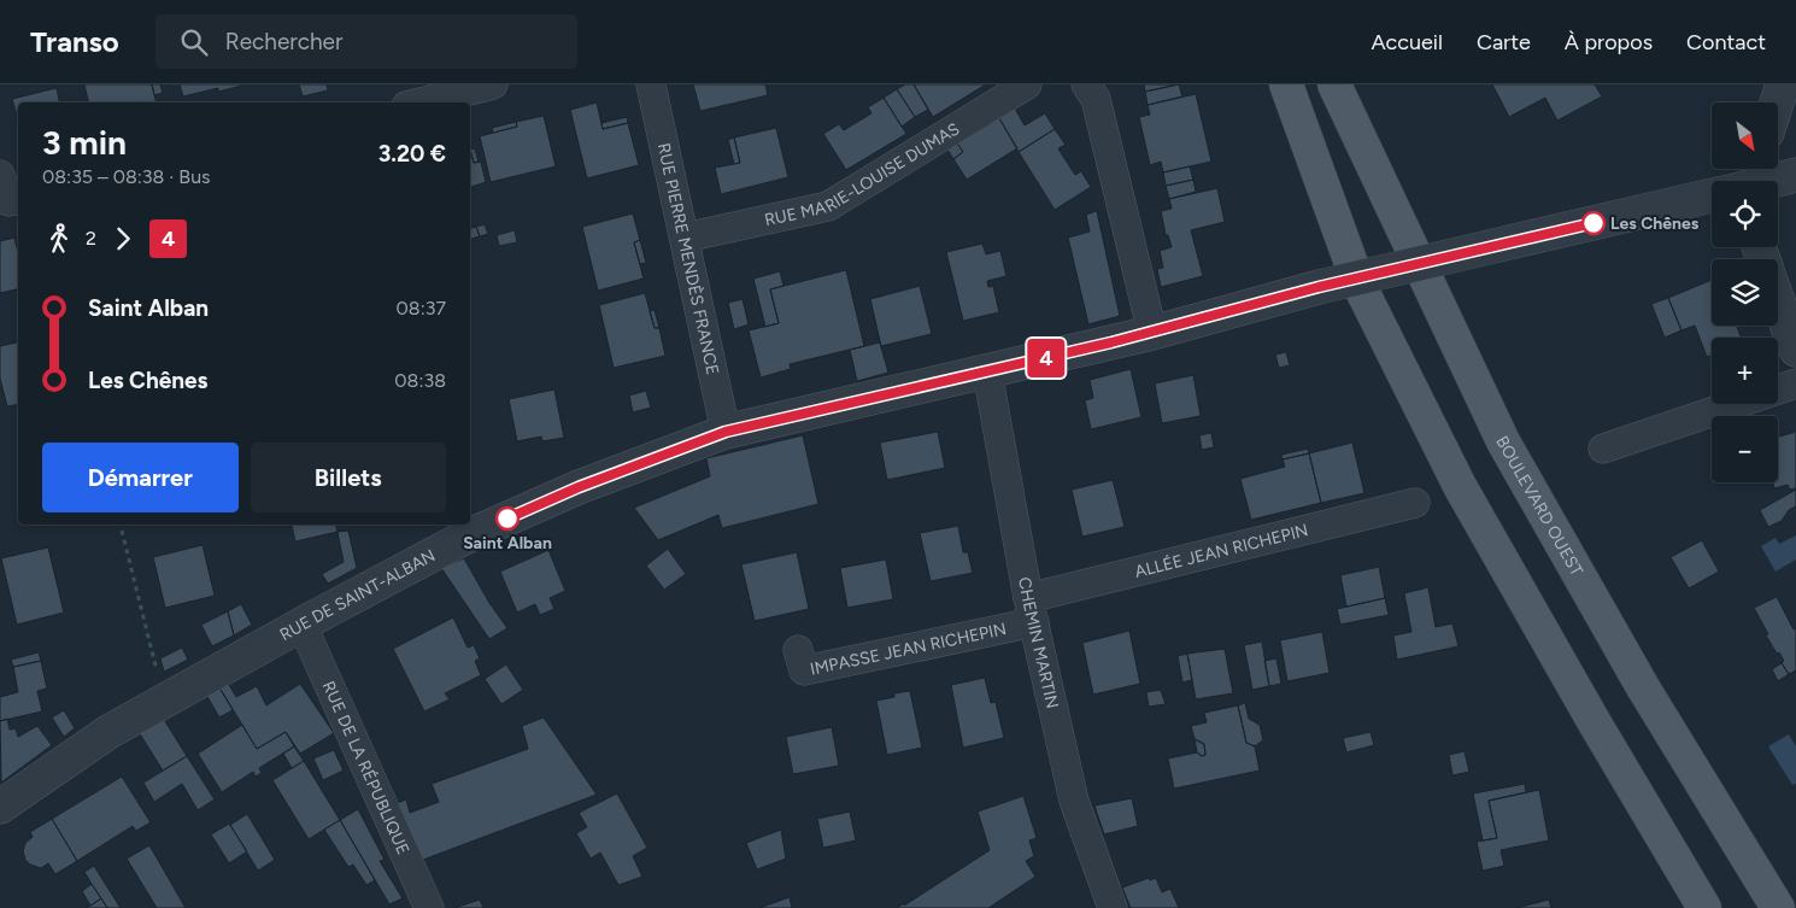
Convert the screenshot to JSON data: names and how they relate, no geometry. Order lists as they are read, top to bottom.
{
  "streets": {
    "main road": ["BOULEVARD OUEST"],
    "street": [
      "RUE MARIE-LOUISE DUMAS",
      "RUE PIERRE MENDÈS FRANCE",
      "ALLÉE JEAN RICHEPIN",
      "RUE DE SAINT-ALBAN",
      "CHEMIN MARTIN",
      "IMPASSE JEAN RICHEPIN",
      "RUE DE LA RÉPUBLIQUE"
    ]
  },
  "crossings": [
    ["RUE MARIE-LOUISE DUMAS", "RUE PIERRE MENDÈS FRANCE"],
    ["RUE PIERRE MENDÈS FRANCE", "RUE DE SAINT-ALBAN"],
    ["ALLÉE JEAN RICHEPIN", "CHEMIN MARTIN"],
    ["ALLÉE JEAN RICHEPIN", "IMPASSE JEAN RICHEPIN"],
    ["RUE DE SAINT-ALBAN", "CHEMIN MARTIN"],
    ["RUE DE SAINT-ALBAN", "RUE DE LA RÉPUBLIQUE"],
    ["CHEMIN MARTIN", "IMPASSE JEAN RICHEPIN"]
  ],
  "places": ["Les Chênes", "Saint Alban"],
  "lines": ["bus line 4"],
  "north": "bottom right",
  "page": {
    "header": "Transo",
    "search": "Rechercher",
    "nav": [
      "Accueil",
      "Carte",
      "À propos",
      "Contact"
    ],
    "on_map": "4",
    "map_buttons": ["+", "−"],
    "heading": ["3 min", "08:35 – 08:38 · Bus", "3.20 €"],
    "legs": ["2", "4"],
    "list": [
      {
        "name": "Saint Alban",
        "value": "08:37"
      },
      {
        "name": "Les Chênes",
        "value": "08:38"
      }
    ],
    "buttons": ["Démarrer", "Billets"]
  }
}
